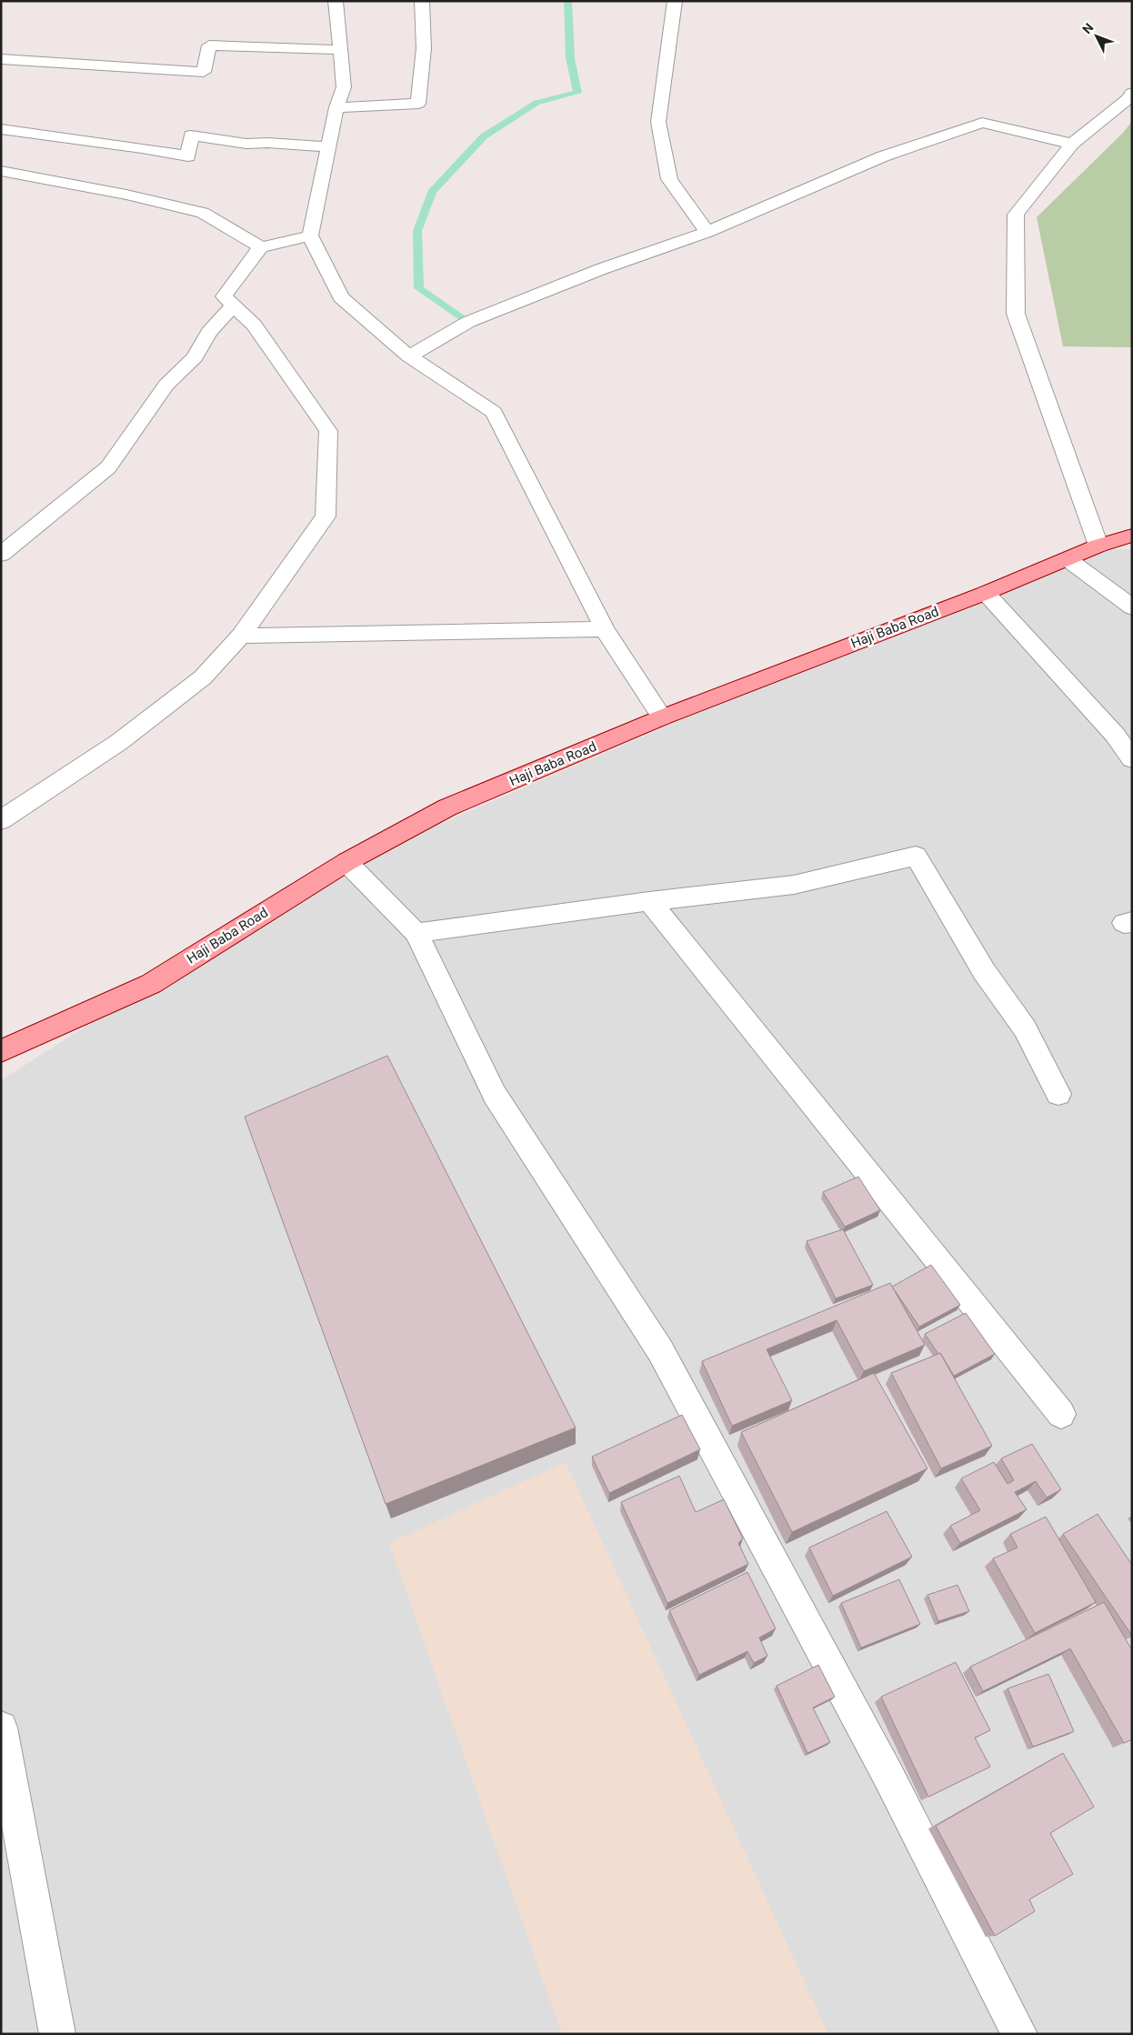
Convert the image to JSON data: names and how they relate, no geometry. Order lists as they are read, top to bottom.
{
  "streets": {
    "main road": ["Haji Baba Road"]
  },
  "north": "top left"
}
